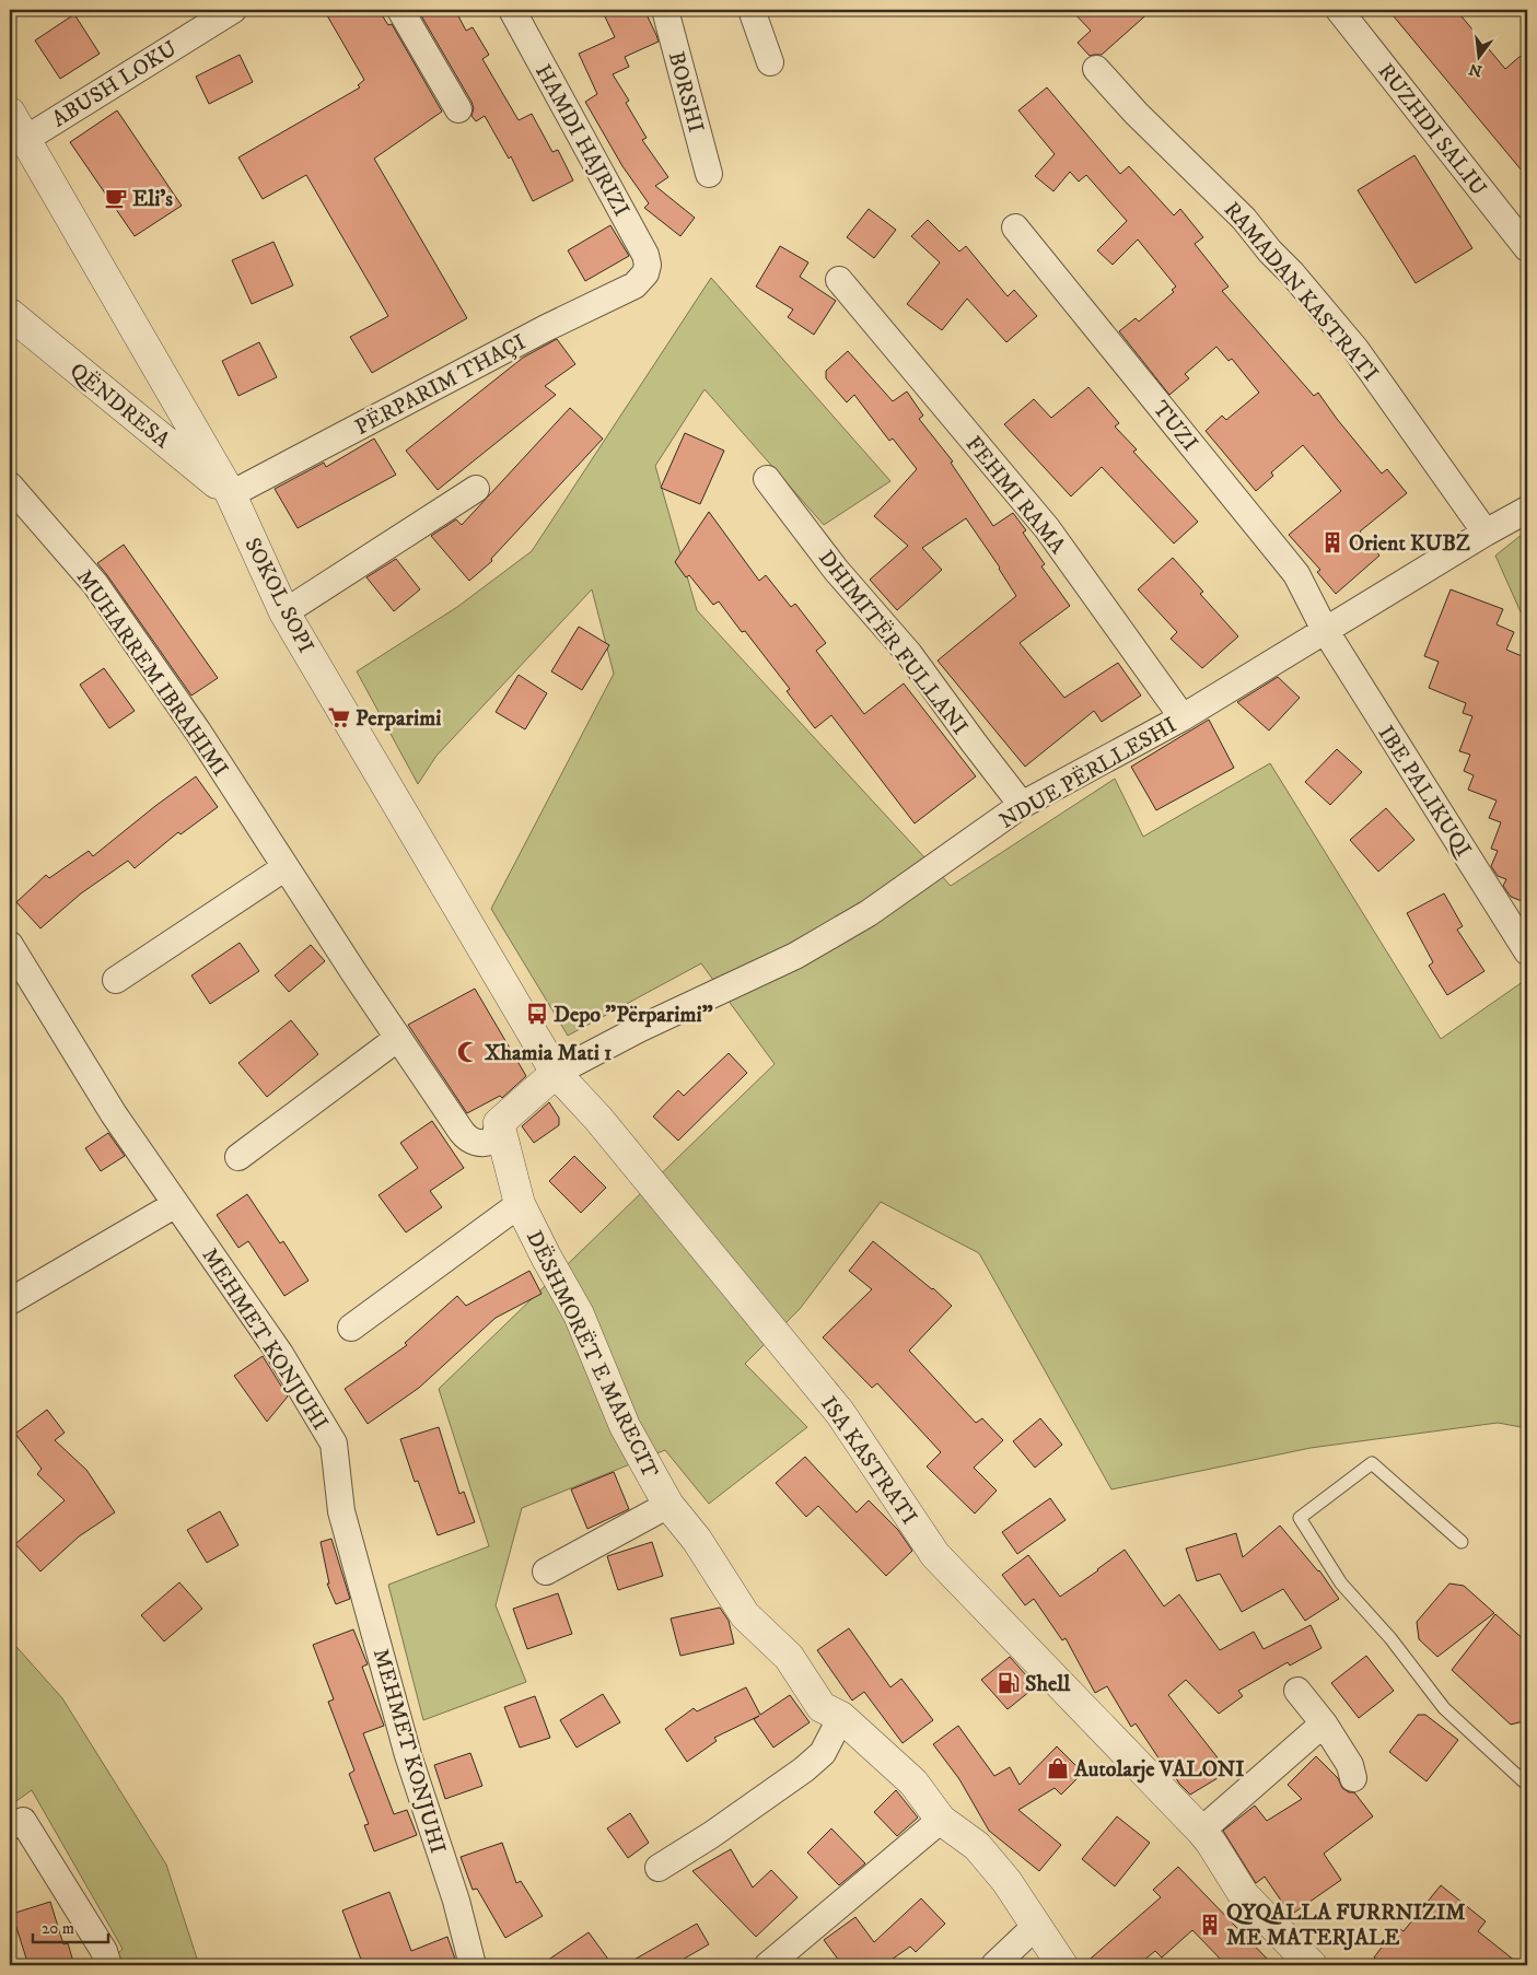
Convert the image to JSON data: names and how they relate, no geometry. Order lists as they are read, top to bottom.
{
  "streets": {
    "street": [
      "ABUSH LOKU",
      "BORSHI",
      "RUZHDI SALIU",
      "HAMDI HAJRIZI",
      "RAMADAN KASTRATI",
      "PËRPARIM THAÇI",
      "QËNDRESA",
      "TUZI",
      "FEHMI RAMA",
      "SOKOL SOPI",
      "DHIMITËR FULLANI",
      "MUHARREM IBRAHIMI",
      "NDUE PËRLLESHI",
      "IBE PALIKUQI",
      "MEHMET KONJUHI",
      "DËSHMORËT E MARECIT",
      "ISA KASTRATI"
    ]
  },
  "crossings": [
    ["ABUSH LOKU", "SOKOL SOPI"],
    ["HAMDI HAJRIZI", "PËRPARIM THAÇI"],
    ["RAMADAN KASTRATI", "NDUE PËRLLESHI"],
    ["PËRPARIM THAÇI", "QËNDRESA"],
    ["PËRPARIM THAÇI", "SOKOL SOPI"],
    ["QËNDRESA", "SOKOL SOPI"],
    ["TUZI", "NDUE PËRLLESHI"],
    ["TUZI", "IBE PALIKUQI"],
    ["FEHMI RAMA", "NDUE PËRLLESHI"],
    ["SOKOL SOPI", "NDUE PËRLLESHI"],
    ["SOKOL SOPI", "ISA KASTRATI"],
    ["DHIMITËR FULLANI", "NDUE PËRLLESHI"],
    ["MUHARREM IBRAHIMI", "DËSHMORËT E MARECIT"],
    ["NDUE PËRLLESHI", "IBE PALIKUQI"],
    ["NDUE PËRLLESHI", "ISA KASTRATI"]
  ],
  "places": {
    "cafe": ["Eli's"],
    "building": ["Orient KUBZ", "QYQALLA FURRNIZIM ME MATERJALE"],
    "supermarket": ["Perparimi"],
    "bus stop": ["Depo \"Përparimi\""],
    "mosque": ["Xhamia Mati 1"],
    "fuel station": ["Shell"],
    "shop": ["Autolarje VALONI"]
  },
  "scale_bar": "20 m",
  "north": "bottom"
}
